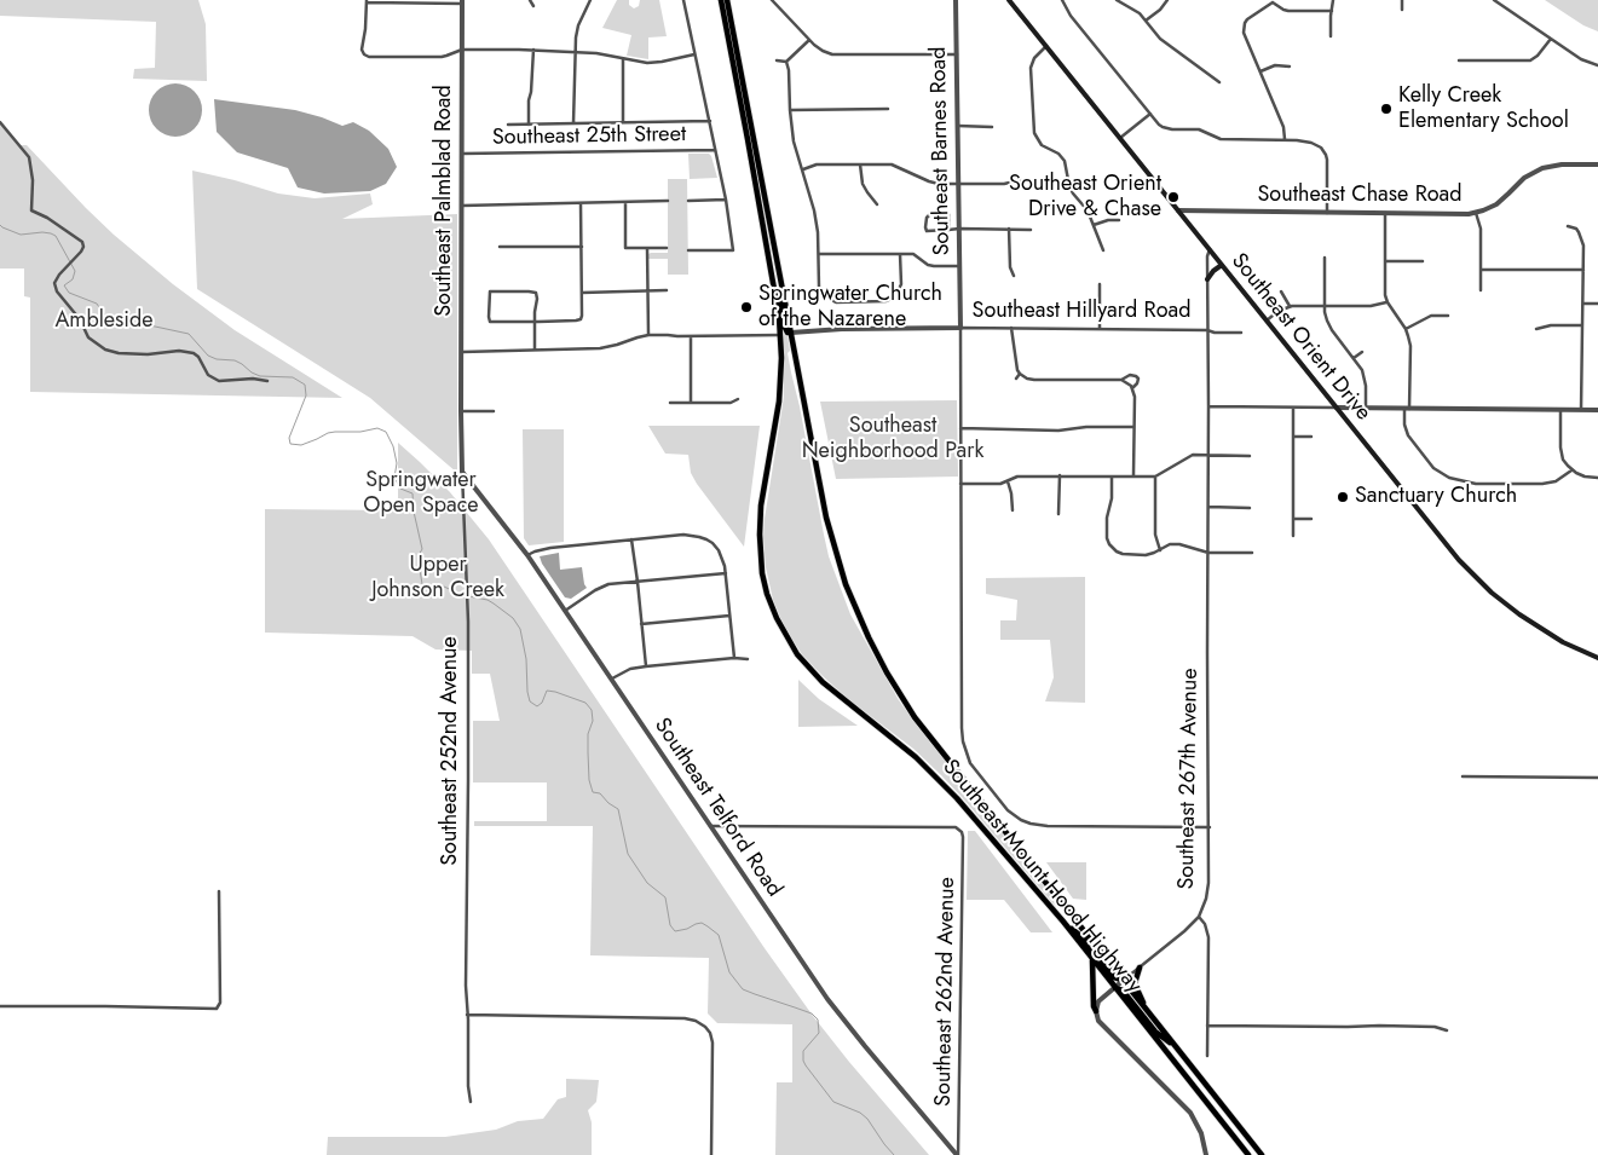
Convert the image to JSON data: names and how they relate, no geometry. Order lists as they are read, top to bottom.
{
  "streets": {
    "highway": ["Southeast Mount Hood Highway"],
    "main road": ["Southeast Orient Drive"],
    "street": [
      "Southeast 25th Street",
      "Southeast Barnes Road",
      "Southeast Chase Road",
      "Southeast Palmblad Road",
      "Southeast Hillyard Road",
      "Southeast 252nd Avenue",
      "Southeast 267th Avenue",
      "Southeast Telford Road",
      "Southeast 262nd Avenue"
    ]
  },
  "crossings": [
    ["Southeast 25th Street", "Southeast Palmblad Road"],
    ["Southeast Barnes Road", "Southeast Hillyard Road"],
    ["Southeast Chase Road", "Southeast Orient Drive"],
    ["Southeast Palmblad Road", "Southeast 252nd Avenue"],
    ["Southeast Hillyard Road", "Southeast 267th Avenue"],
    ["Southeast Hillyard Road", "Southeast Mount Hood Highway"],
    ["Southeast Orient Drive", "Southeast 267th Avenue"],
    ["Southeast 252nd Avenue", "Southeast Telford Road"],
    ["Southeast Telford Road", "Southeast 262nd Avenue"]
  ],
  "parks": [
    "Ambleside",
    "Southeast Neighborhood Park",
    "Springwater Open Space",
    "Upper Johnson Creek"
  ],
  "places": [
    "Kelly Creek Elementary School",
    "Southeast Orient Drive & Chase",
    "Springwater Church of the Nazarene",
    "Sanctuary Church"
  ]
}
